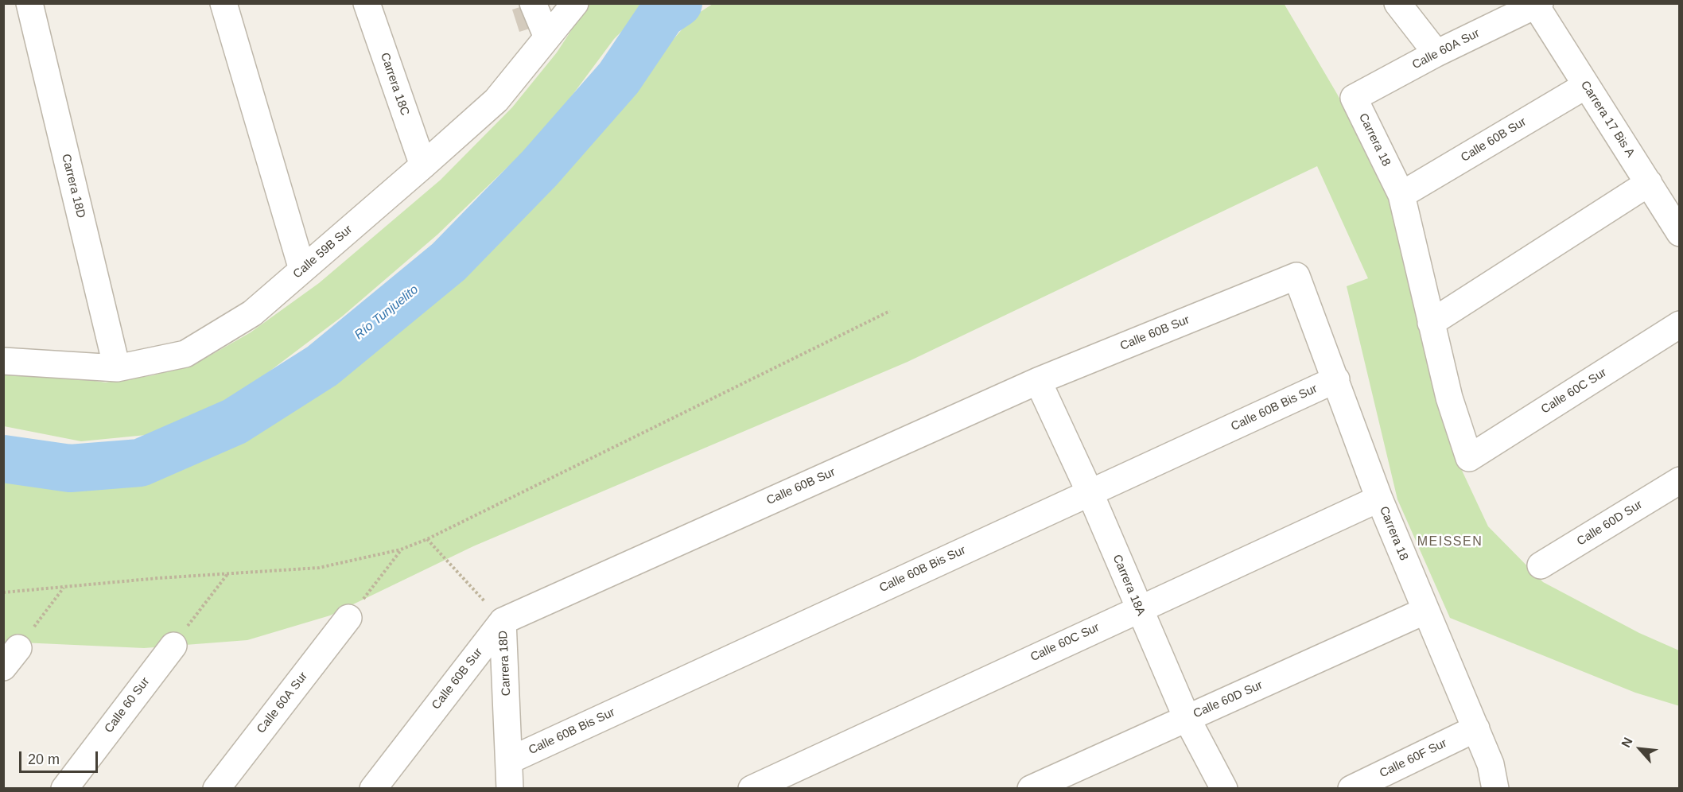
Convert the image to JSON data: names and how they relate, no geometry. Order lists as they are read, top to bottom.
{
  "streets": {
    "street": [
      "Calle 60A Sur",
      "Carrera 18C",
      "Carrera 17 Bis A",
      "Carrera 18",
      "Calle 60B Sur",
      "Carrera 18D",
      "Calle 59B Sur",
      "Calle 60C Sur",
      "Calle 60B Bis Sur",
      "Calle 60D Sur",
      "Carrera 18A",
      "Calle 60 Sur",
      "Calle 60F Sur"
    ]
  },
  "crossings": [
    ["Calle 60A Sur", "Carrera 17 Bis A"],
    ["Calle 60A Sur", "Carrera 18"],
    ["Carrera 18C", "Calle 59B Sur"],
    ["Carrera 17 Bis A", "Calle 60B Sur"],
    ["Carrera 18", "Calle 60B Sur"],
    ["Carrera 18", "Calle 60C Sur"],
    ["Carrera 18", "Calle 60B Bis Sur"],
    ["Carrera 18", "Calle 60D Sur"],
    ["Carrera 18", "Calle 60F Sur"],
    ["Calle 60B Sur", "Carrera 18D"],
    ["Calle 60B Sur", "Carrera 18A"],
    ["Carrera 18D", "Calle 59B Sur"],
    ["Carrera 18D", "Calle 60B Bis Sur"],
    ["Calle 60C Sur", "Carrera 18A"],
    ["Calle 60B Bis Sur", "Carrera 18A"],
    ["Calle 60D Sur", "Carrera 18A"]
  ],
  "districts": ["MEISSEN"],
  "water": ["Río Tunjuelito"],
  "scale_bar": "20 m",
  "north": "top left"
}
